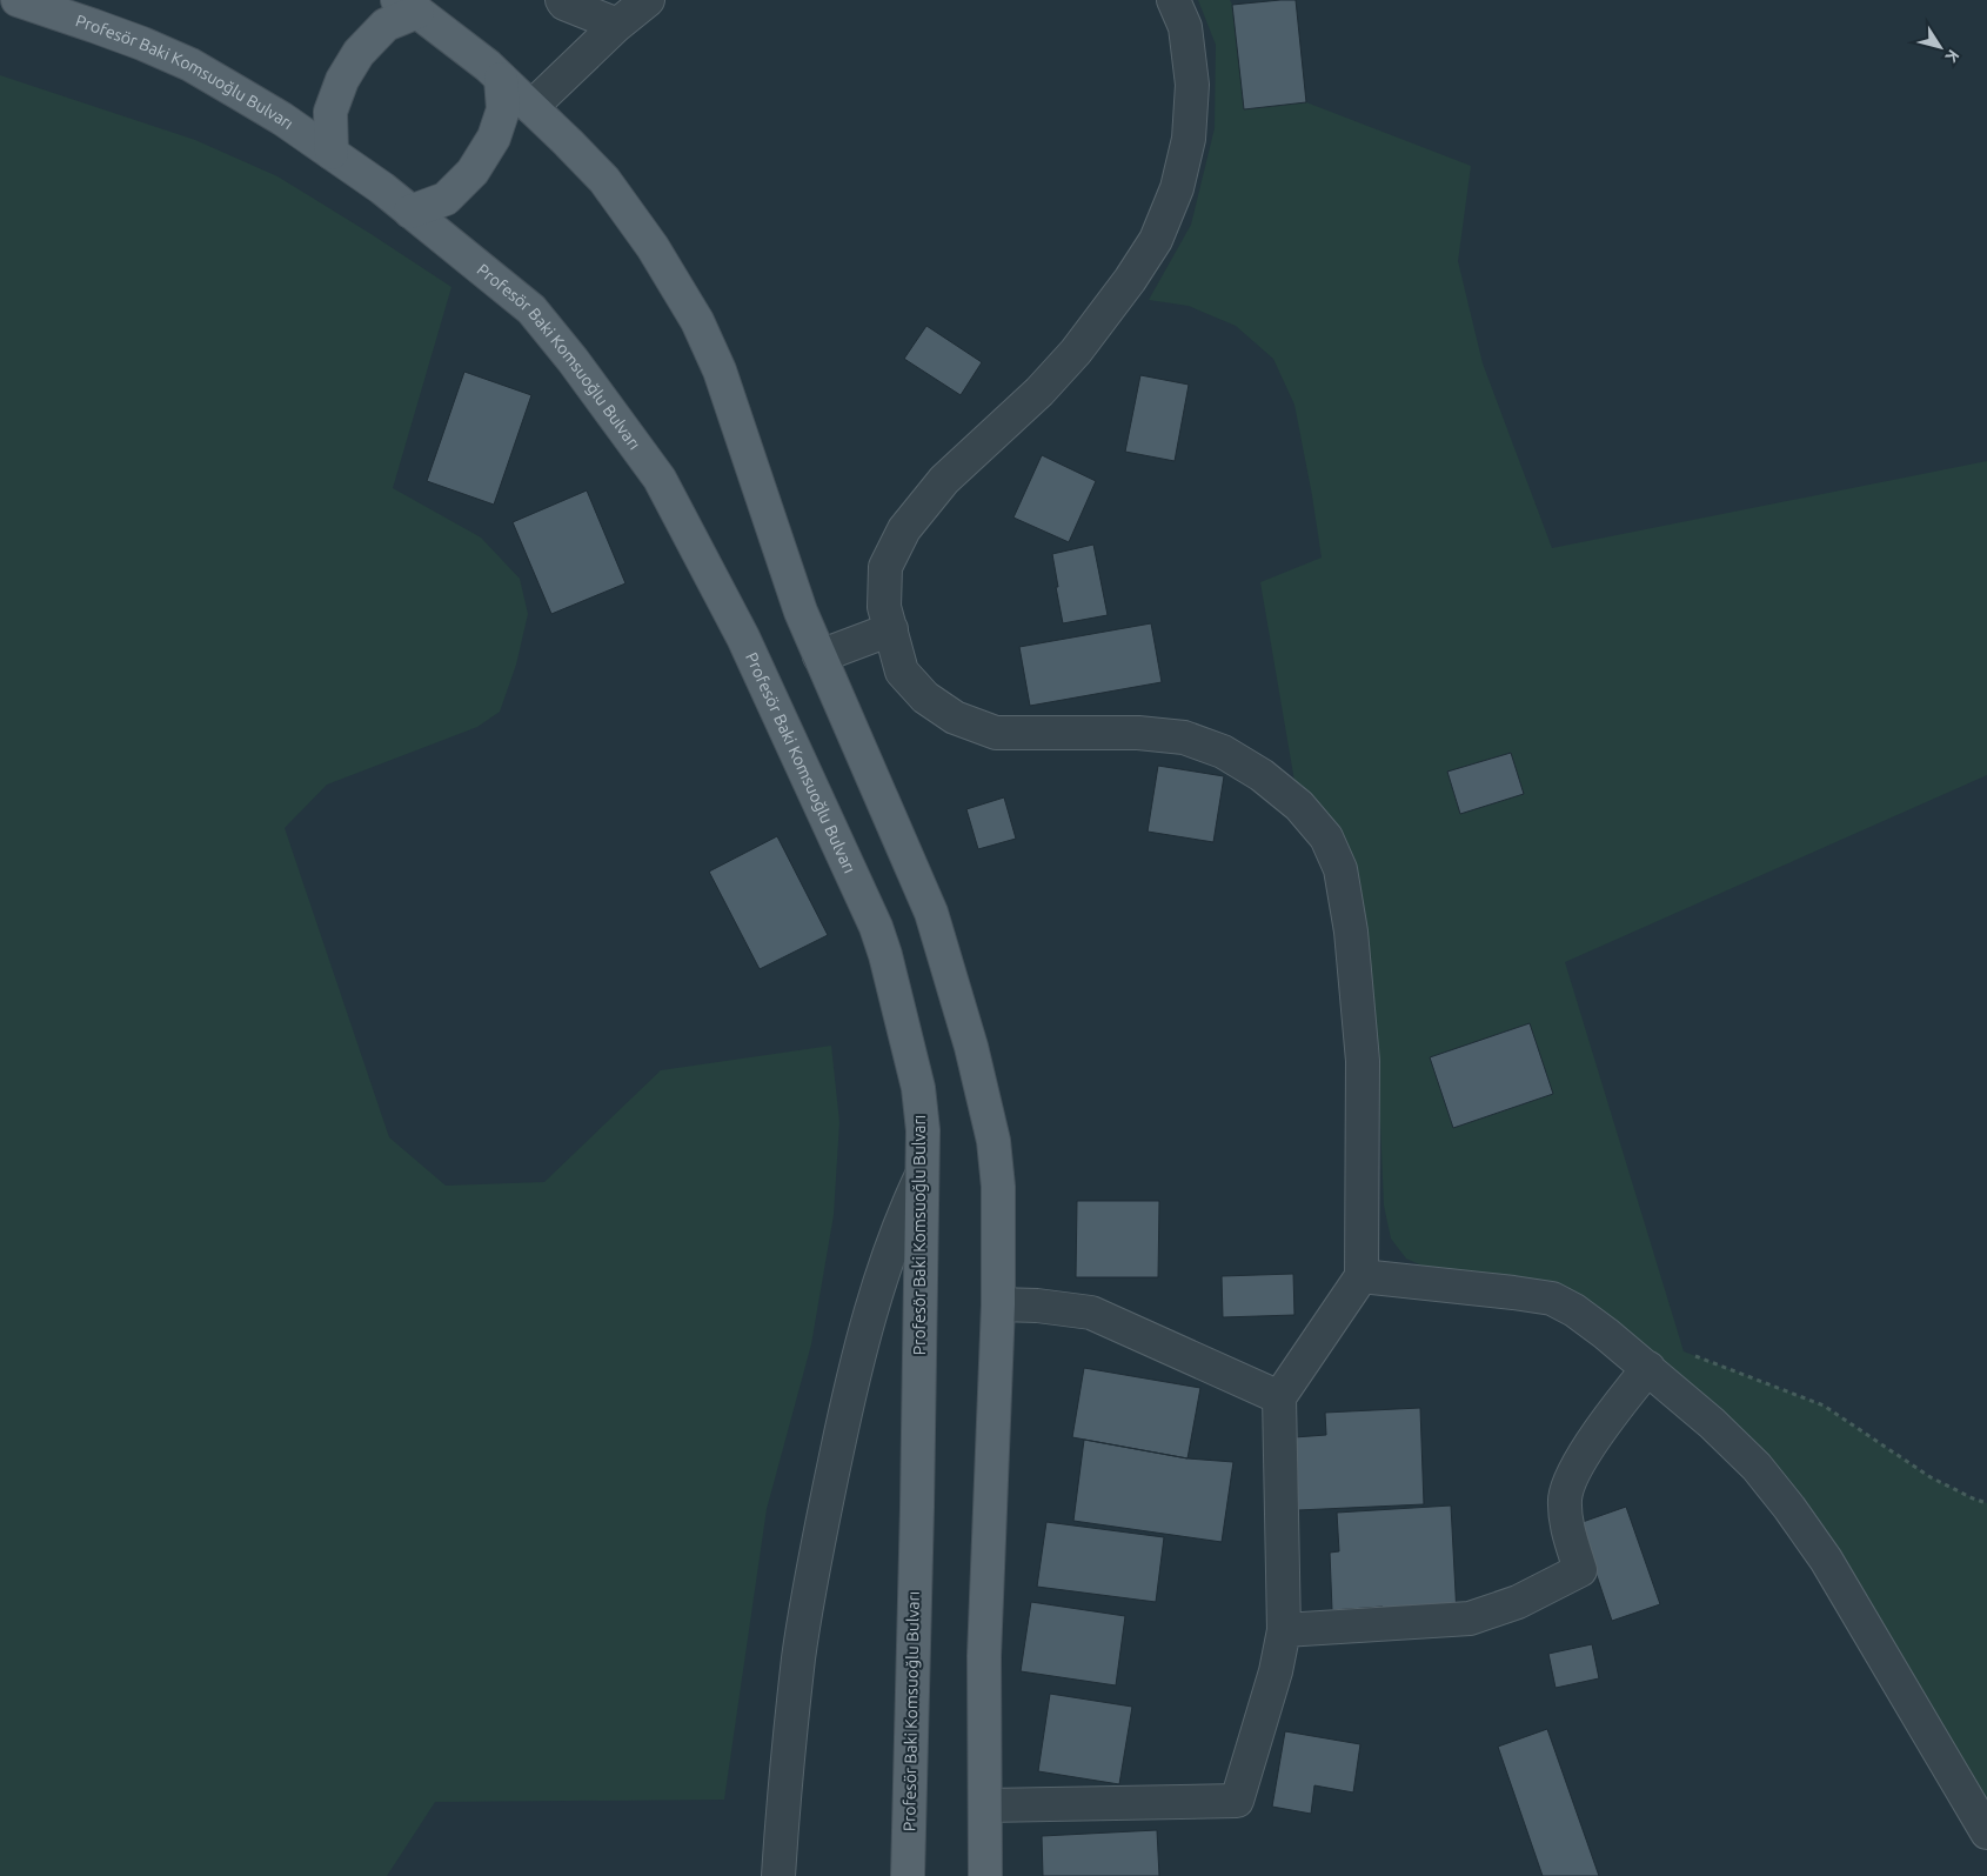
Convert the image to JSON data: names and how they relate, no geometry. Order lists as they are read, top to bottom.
{
  "streets": {
    "main road": ["Profesör Baki Komsuoğlu Bulvarı"]
  },
  "north": "bottom right"
}
